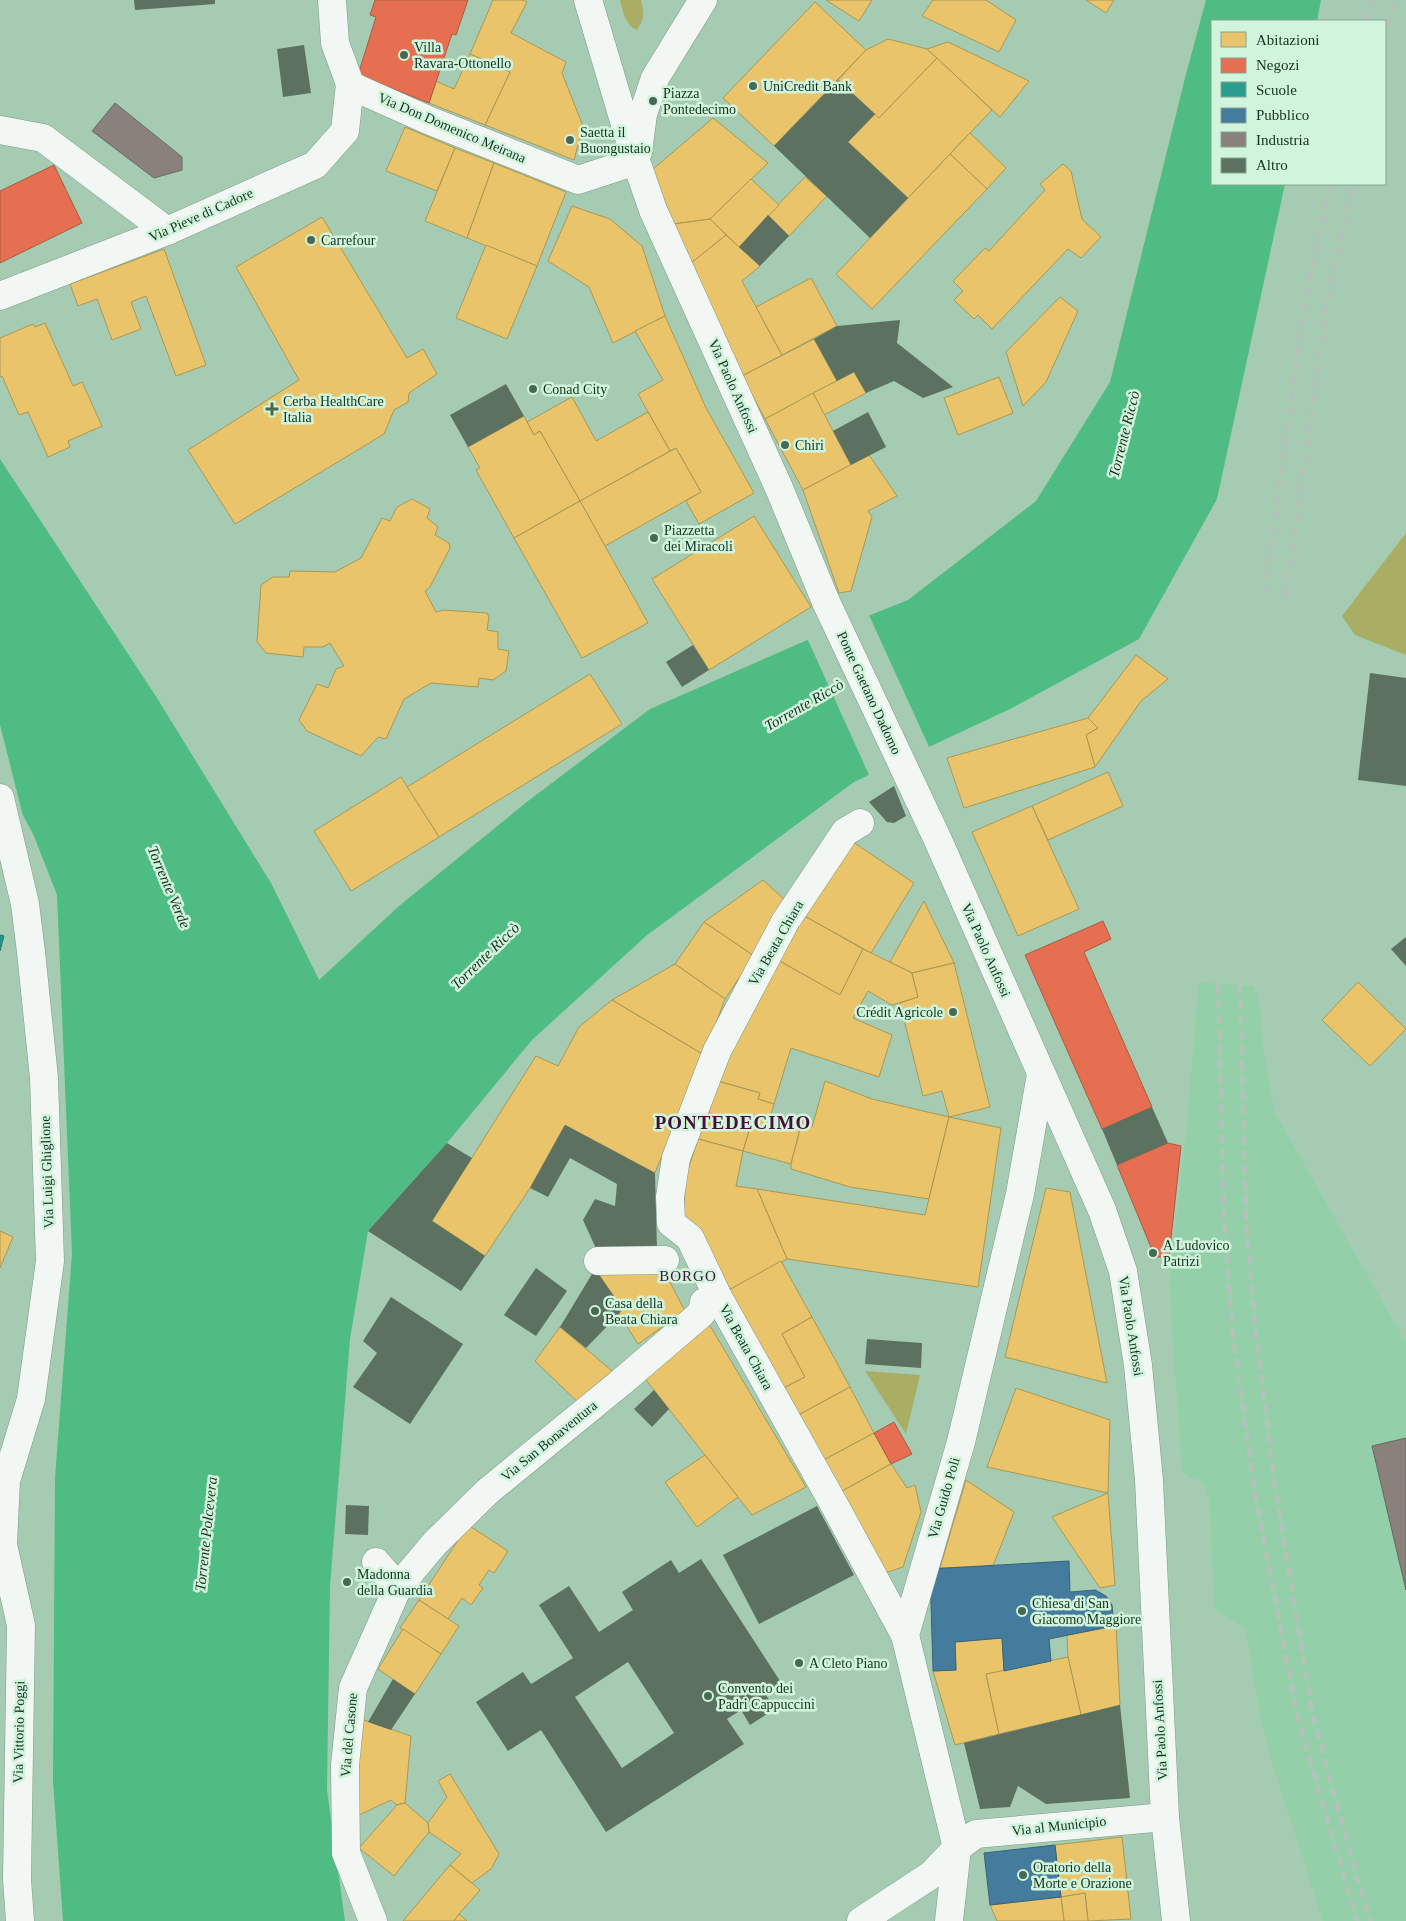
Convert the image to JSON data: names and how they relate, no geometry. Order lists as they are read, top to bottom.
{
  "streets": {
    "street": [
      "Via Don Domenico Meirana",
      "Via Pieve di Cadore",
      "Via Paolo Anfossi",
      "Ponte Gaetano Dadomo",
      "Via Beata Chiara",
      "Via Luigi Ghiglione",
      "Via San Bonaventura",
      "Via Guido Poli",
      "Via Vittorio Poggi",
      "Via del Casone",
      "Via al Municipio"
    ]
  },
  "crossings": [
    ["Via Don Domenico Meirana", "Via Pieve di Cadore"],
    ["Via Don Domenico Meirana", "Via Paolo Anfossi"],
    ["Via Paolo Anfossi", "Ponte Gaetano Dadomo"],
    ["Via Paolo Anfossi", "Via Guido Poli"],
    ["Via Paolo Anfossi", "Via al Municipio"],
    ["Via Beata Chiara", "Via Guido Poli"],
    ["Via Luigi Ghiglione", "Via Vittorio Poggi"],
    ["Via San Bonaventura", "Via del Casone"],
    ["Via Guido Poli", "Via al Municipio"]
  ],
  "districts": ["PONTEDECIMO", "BORGO"],
  "water": ["Torrente Riccò", "Torrente Verde", "Torrente Polcevera"],
  "places": {
    "other": [
      "Villa Ravara-Ottonello",
      "UniCredit Bank",
      "Piazza Pontedecimo",
      "Saetta il Buongustaio",
      "Carrefour",
      "Conad City",
      "Chiri",
      "Piazzetta dei Miracoli",
      "Crédit Agricole",
      "A Ludovico Patrizi",
      "Casa della Beata Chiara",
      "Madonna della Guardia",
      "Chiesa di San Giacomo Maggiore",
      "A Cleto Piano",
      "Convento dei Padri Cappuccini",
      "Oratorio della Morte e Orazione"
    ],
    "health": ["Cerba HealthCare Italia"]
  },
  "legend": [
    "Abitazioni",
    "Negozi",
    "Scuole",
    "Pubblico",
    "Industria",
    "Altro"
  ]
}
